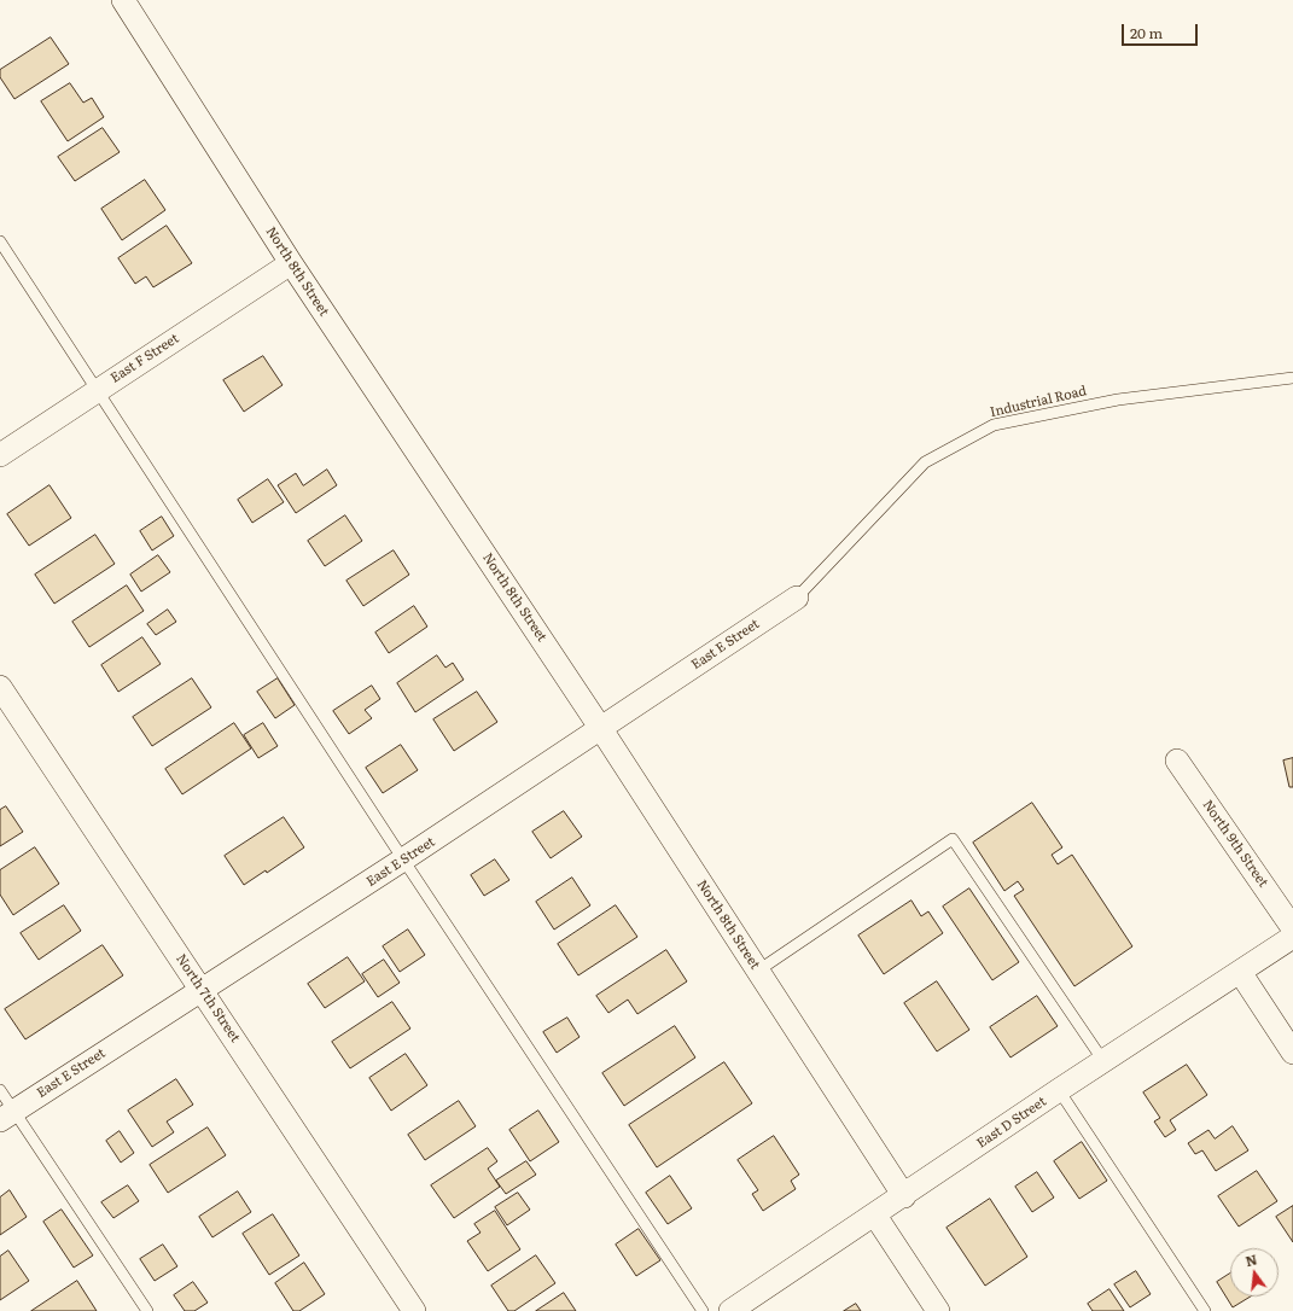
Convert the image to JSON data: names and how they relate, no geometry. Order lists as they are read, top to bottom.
{
  "streets": {
    "street": [
      "North 8th Street",
      "East F Street",
      "East E Street",
      "North 9th Street",
      "North 7th Street",
      "East D Street"
    ],
    "lane": ["Industrial Road"]
  },
  "crossings": [
    ["North 8th Street", "East F Street"],
    ["North 8th Street", "East E Street"],
    ["North 8th Street", "East D Street"],
    ["Industrial Road", "East E Street"],
    ["East E Street", "North 7th Street"]
  ],
  "scale_bar": "20 m",
  "north": "top"
}
